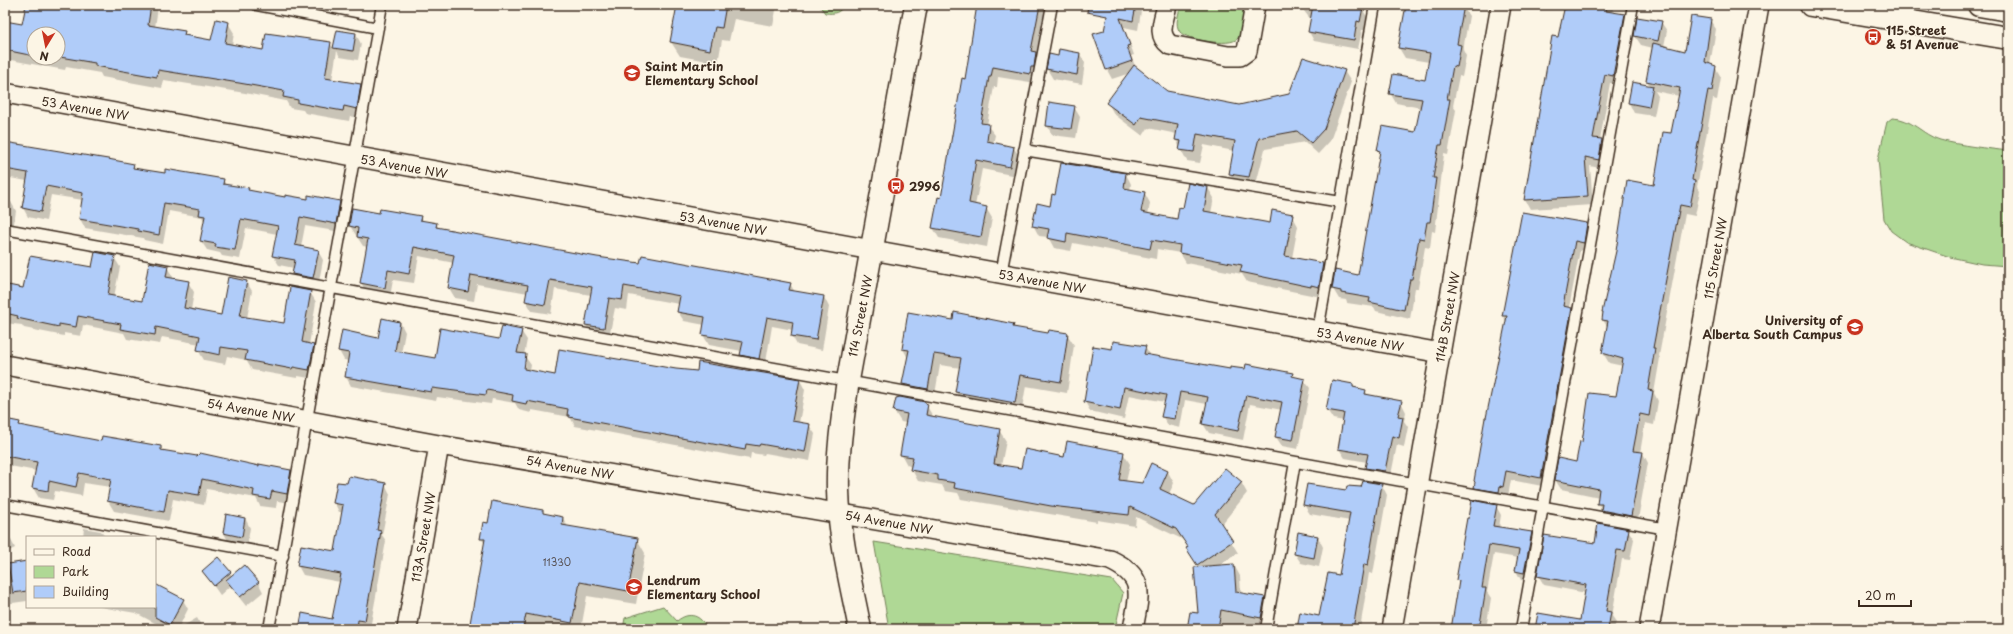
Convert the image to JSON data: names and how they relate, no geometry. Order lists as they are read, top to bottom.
{
  "streets": {
    "street": [
      "53 Avenue NW",
      "115 Street NW",
      "114 Street NW",
      "114B Street NW",
      "54 Avenue NW",
      "113A Street NW"
    ]
  },
  "crossings": [
    ["53 Avenue NW", "114 Street NW"],
    ["53 Avenue NW", "114B Street NW"],
    ["114 Street NW", "54 Avenue NW"],
    ["54 Avenue NW", "113A Street NW"]
  ],
  "places": {
    "bus stop": ["115 Street & 51 Avenue", "2996"],
    "school or university": ["Saint Martin Elementary School", "University of Alberta South Campus", "Lendrum Elementary School"]
  },
  "house_numbers": ["11330"],
  "legend": ["Road", "Park", "Building"],
  "scale_bar": "20 m",
  "north": "bottom"
}
